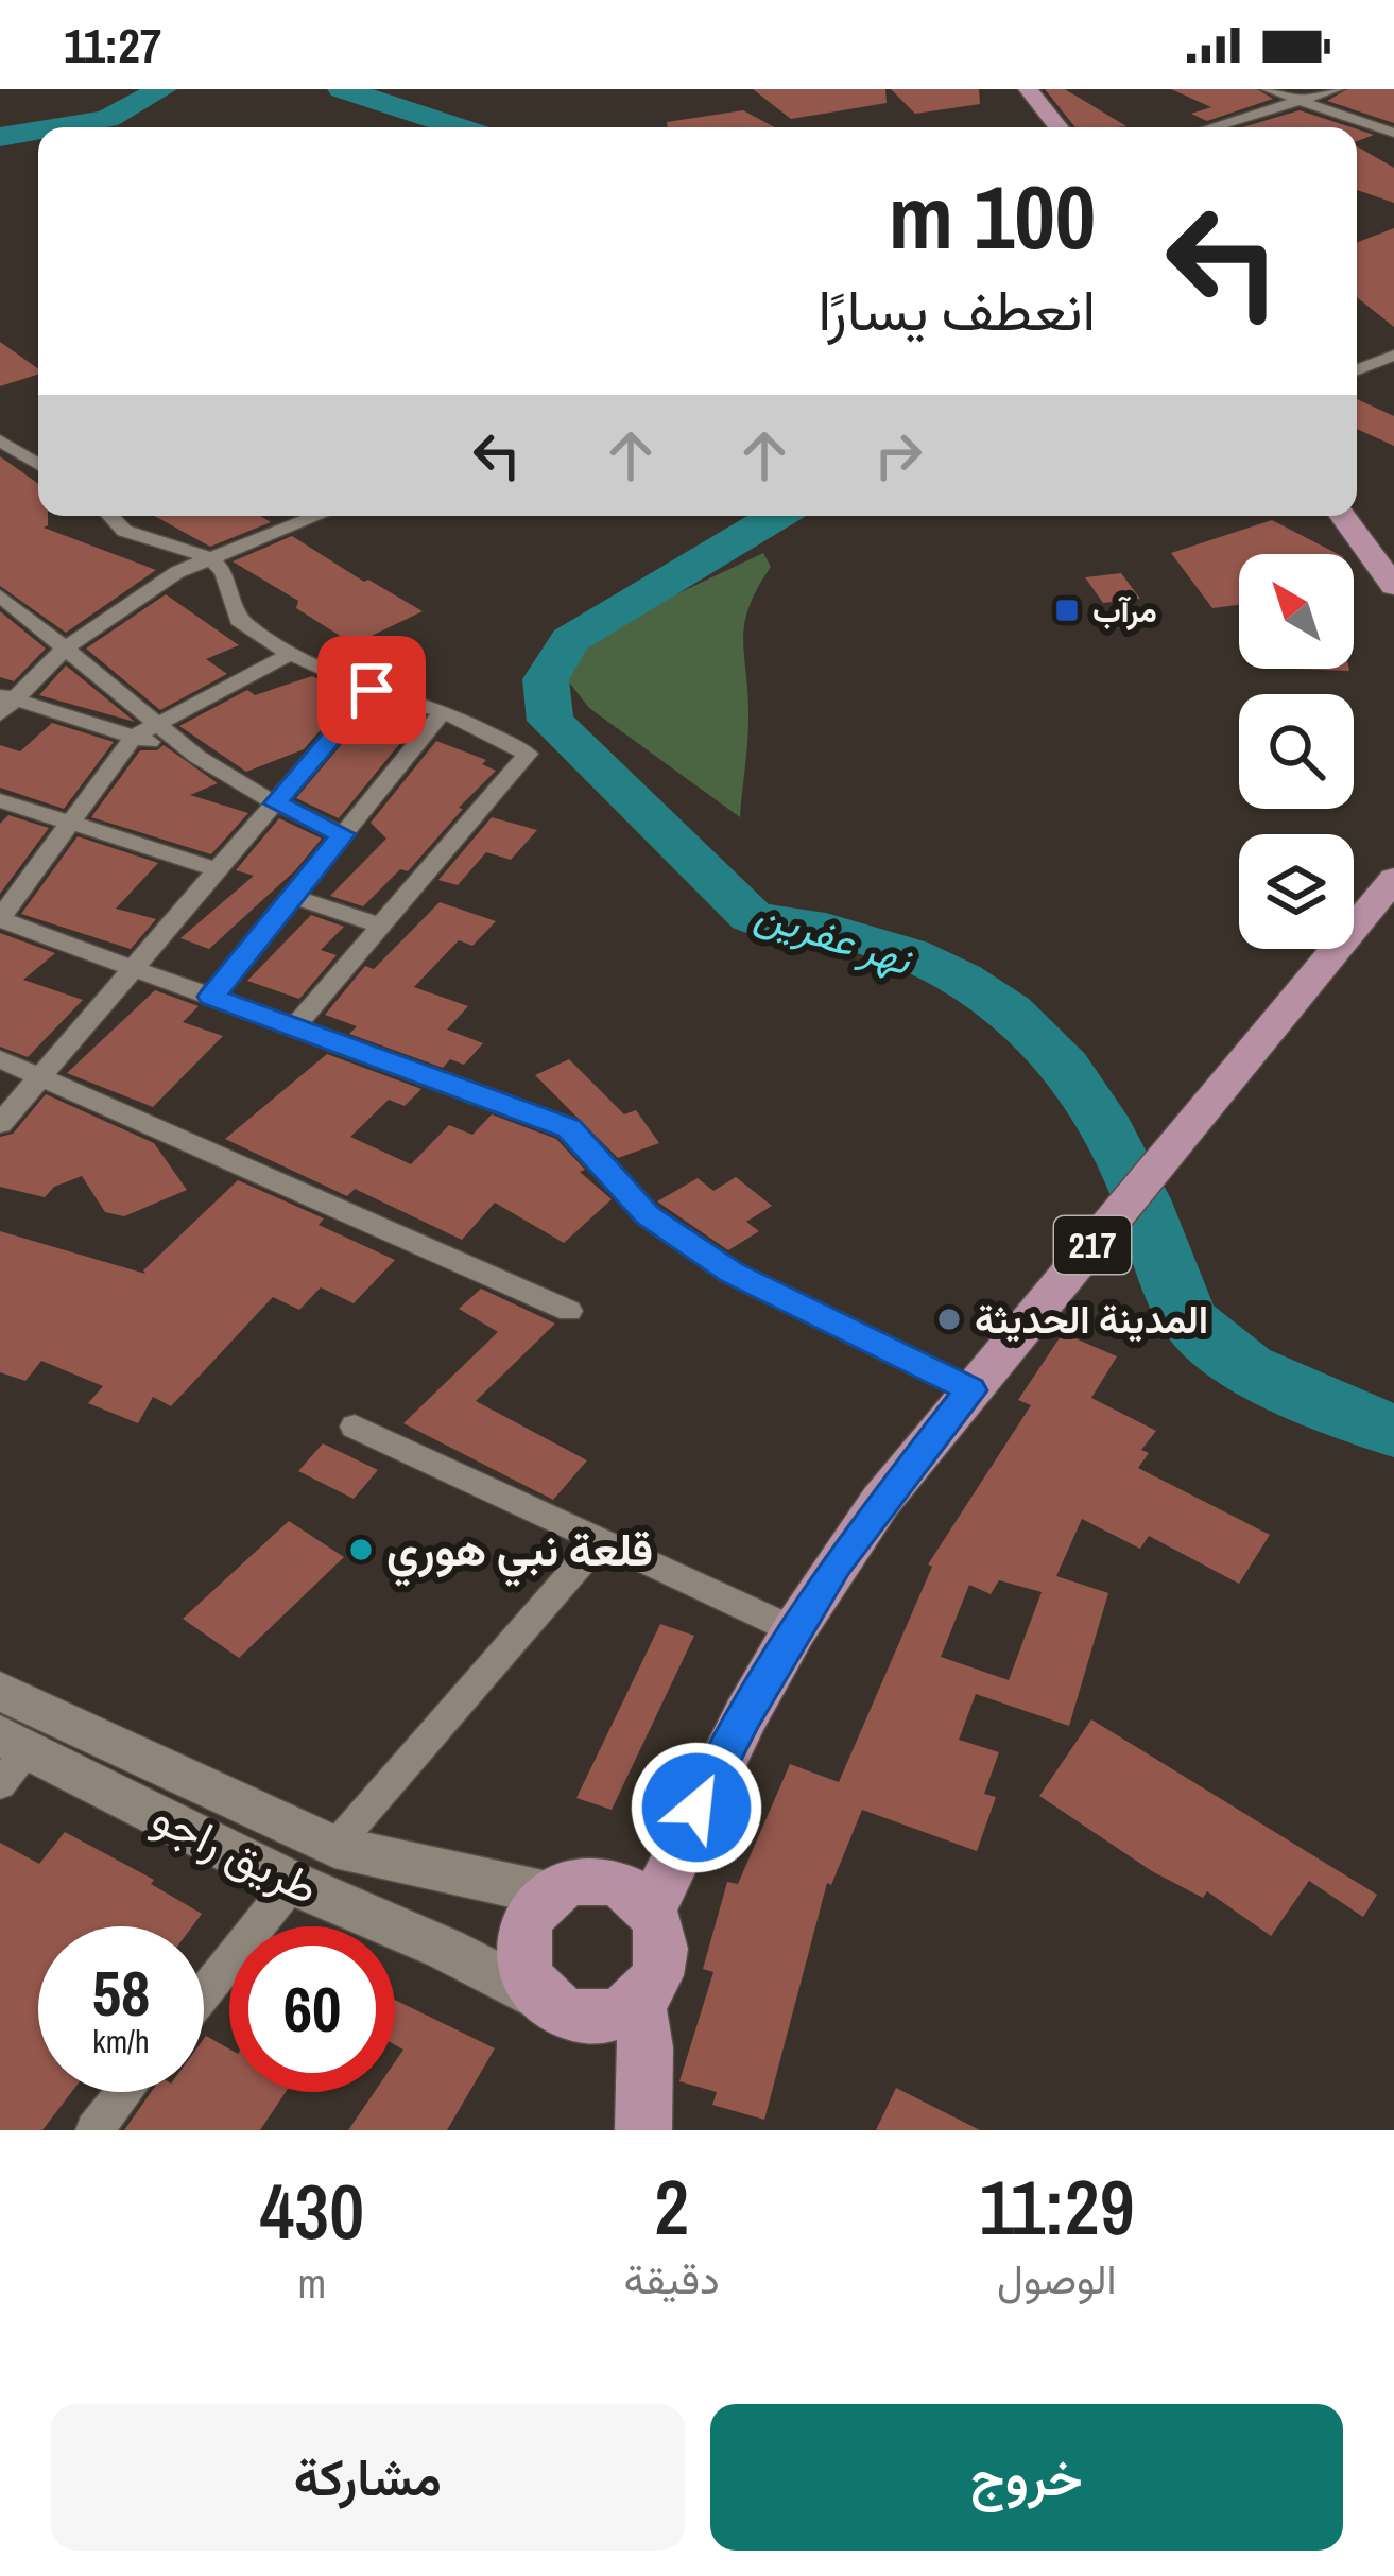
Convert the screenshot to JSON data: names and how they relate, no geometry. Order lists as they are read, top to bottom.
{
  "streets": {
    "main road": ["217", "طريق راجو"]
  },
  "crossings": [
    ["217", "طريق راجو"]
  ],
  "water": ["نهر عفرين"],
  "places": {
    "transit": ["مرآب"],
    "other": ["المدينة الحديثة", "قلعة نبي هوري"]
  },
  "north": "top left",
  "page": {
    "status": "11:27",
    "turn": ["100 m", "انعطف يسارًا"],
    "speed": "58 km/h",
    "limit": "60",
    "eta": [
      "11:29",
      "الوصول",
      "2",
      "دقيقة",
      "430",
      "m"
    ],
    "buttons": ["خروج", "مشاركة"]
  }
}
